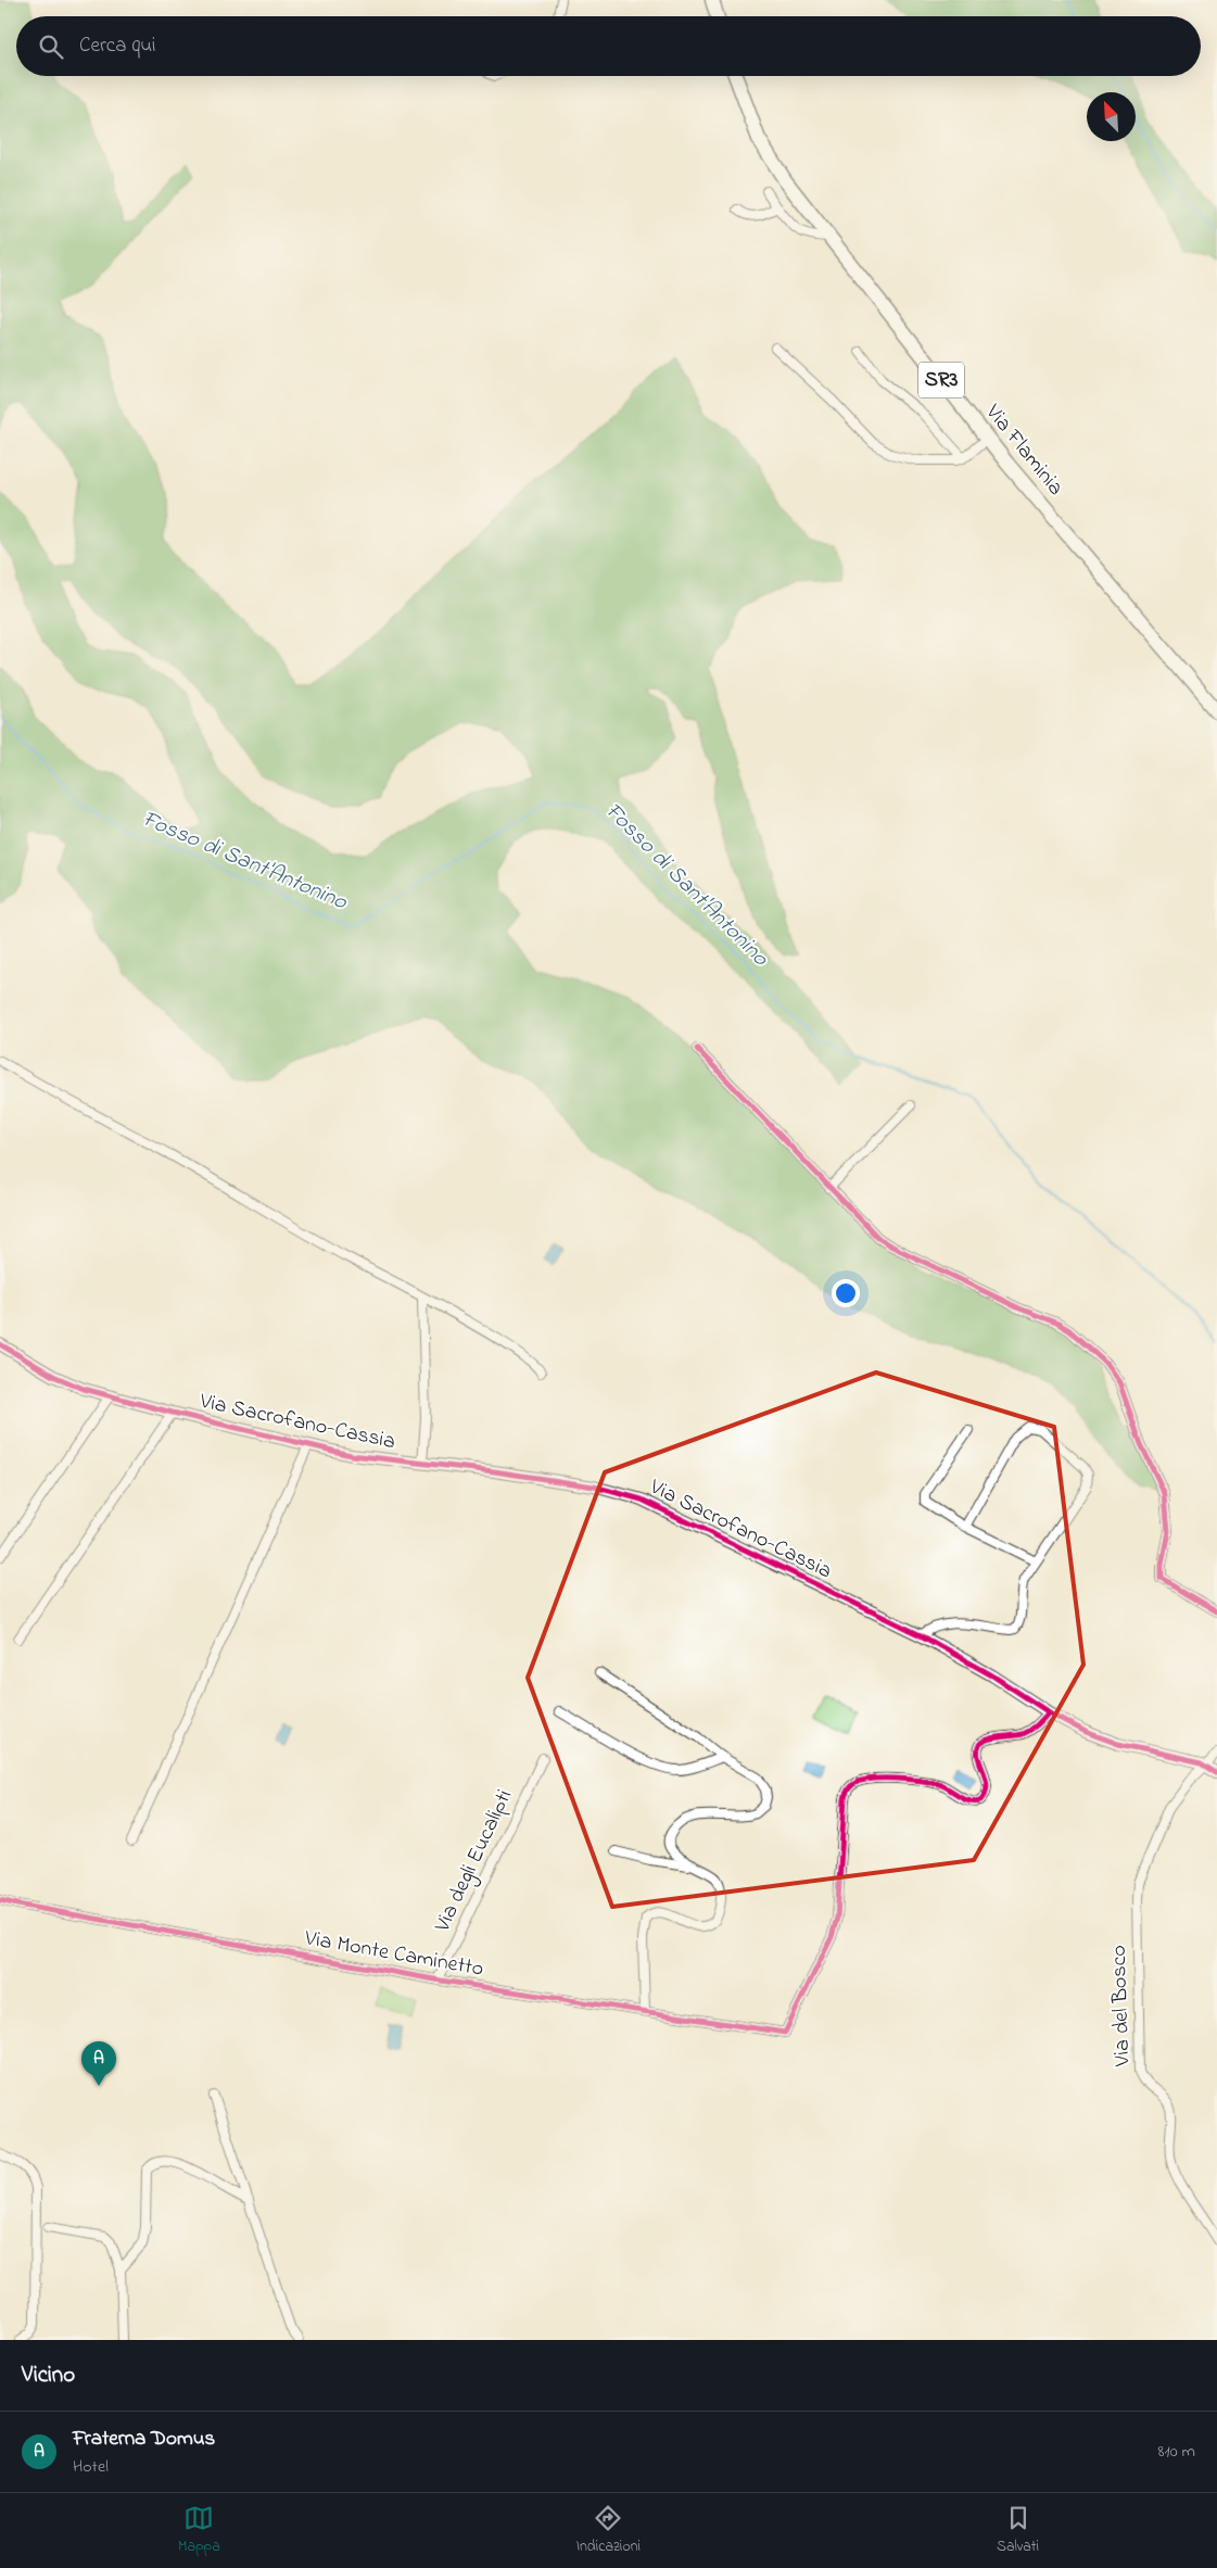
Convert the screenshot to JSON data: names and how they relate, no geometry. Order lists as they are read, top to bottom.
{
  "streets": {
    "main road": ["SR3", "Via Flaminia"],
    "street": [
      "Via Sacrofano-Cassia",
      "Via degli Eucalipti",
      "Via Monte Caminetto",
      "Via del Bosco"
    ]
  },
  "crossings": [
    ["Via Sacrofano-Cassia", "Via Monte Caminetto"],
    ["Via Sacrofano-Cassia", "Via del Bosco"],
    ["Via degli Eucalipti", "Via Monte Caminetto"]
  ],
  "water": ["Fosso di Sant'Antonino"],
  "north": "top left",
  "page": {
    "search": "Cerca qui",
    "pins": "A",
    "heading": "Vicino",
    "list": [
      {
        "mark": "A",
        "name": "Fraterna Domus",
        "note": "Hotel",
        "value": "810 m"
      }
    ],
    "nav": ["Mappa", "Indicazioni", "Salvati"]
  }
}
